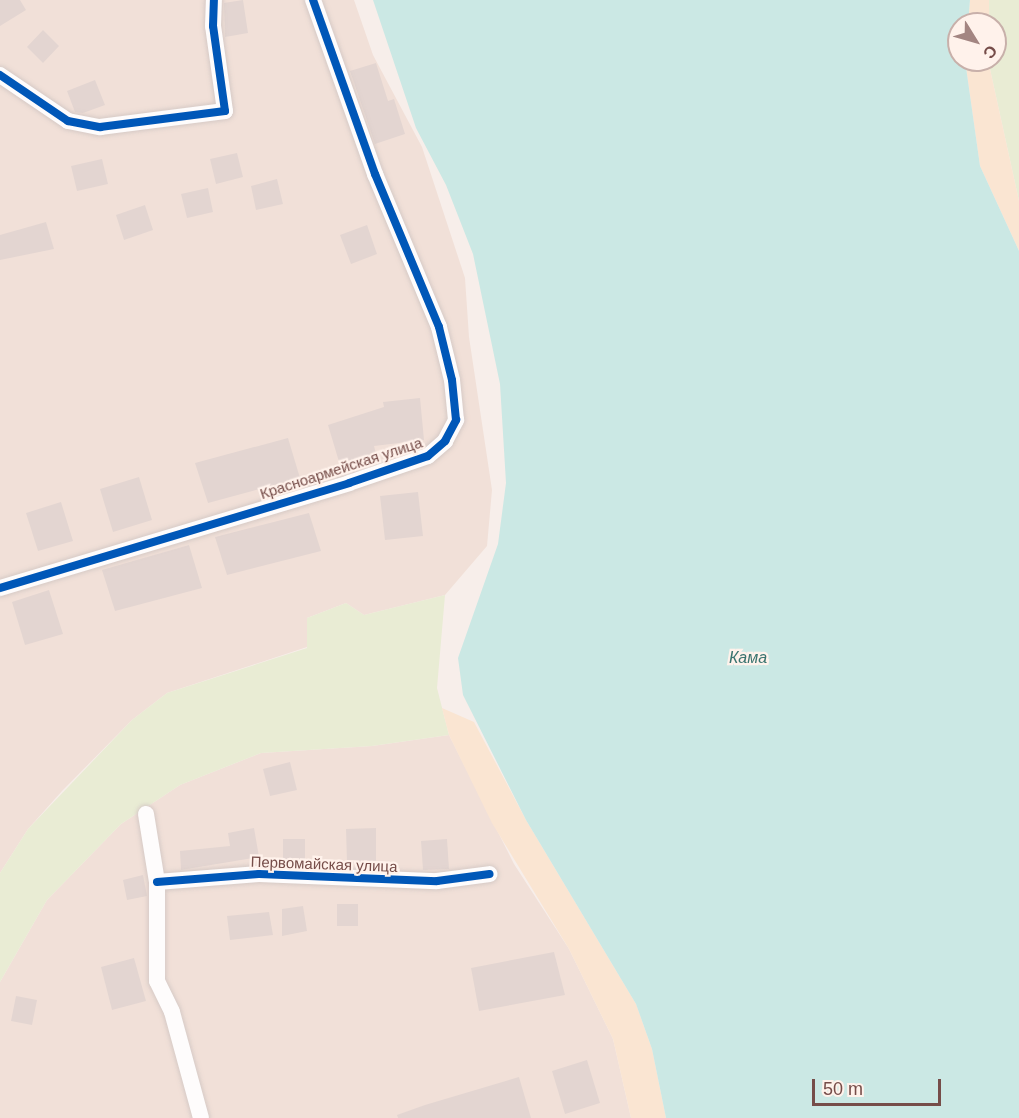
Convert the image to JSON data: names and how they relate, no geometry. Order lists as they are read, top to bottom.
{
  "streets": {
    "street": ["Красноармейская улица", "Первомайская улица"]
  },
  "water": ["Кама"],
  "scale_bar": "50 m",
  "north": "bottom right"
}
